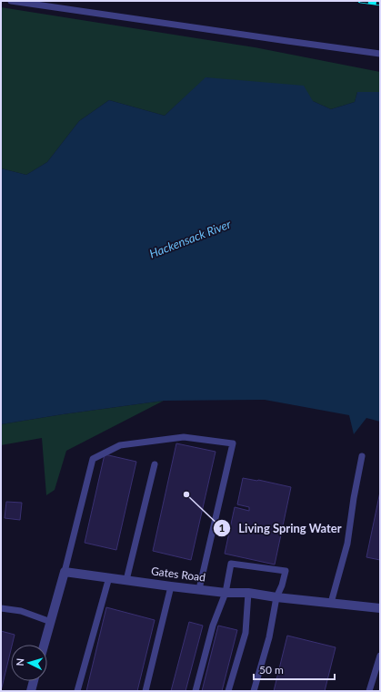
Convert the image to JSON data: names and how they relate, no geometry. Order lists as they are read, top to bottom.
{
  "streets": {
    "street": ["Gates Road"]
  },
  "water": ["Hackensack River"],
  "places": ["Living Spring Water"],
  "scale_bar": "50 m",
  "north": "left"
}
